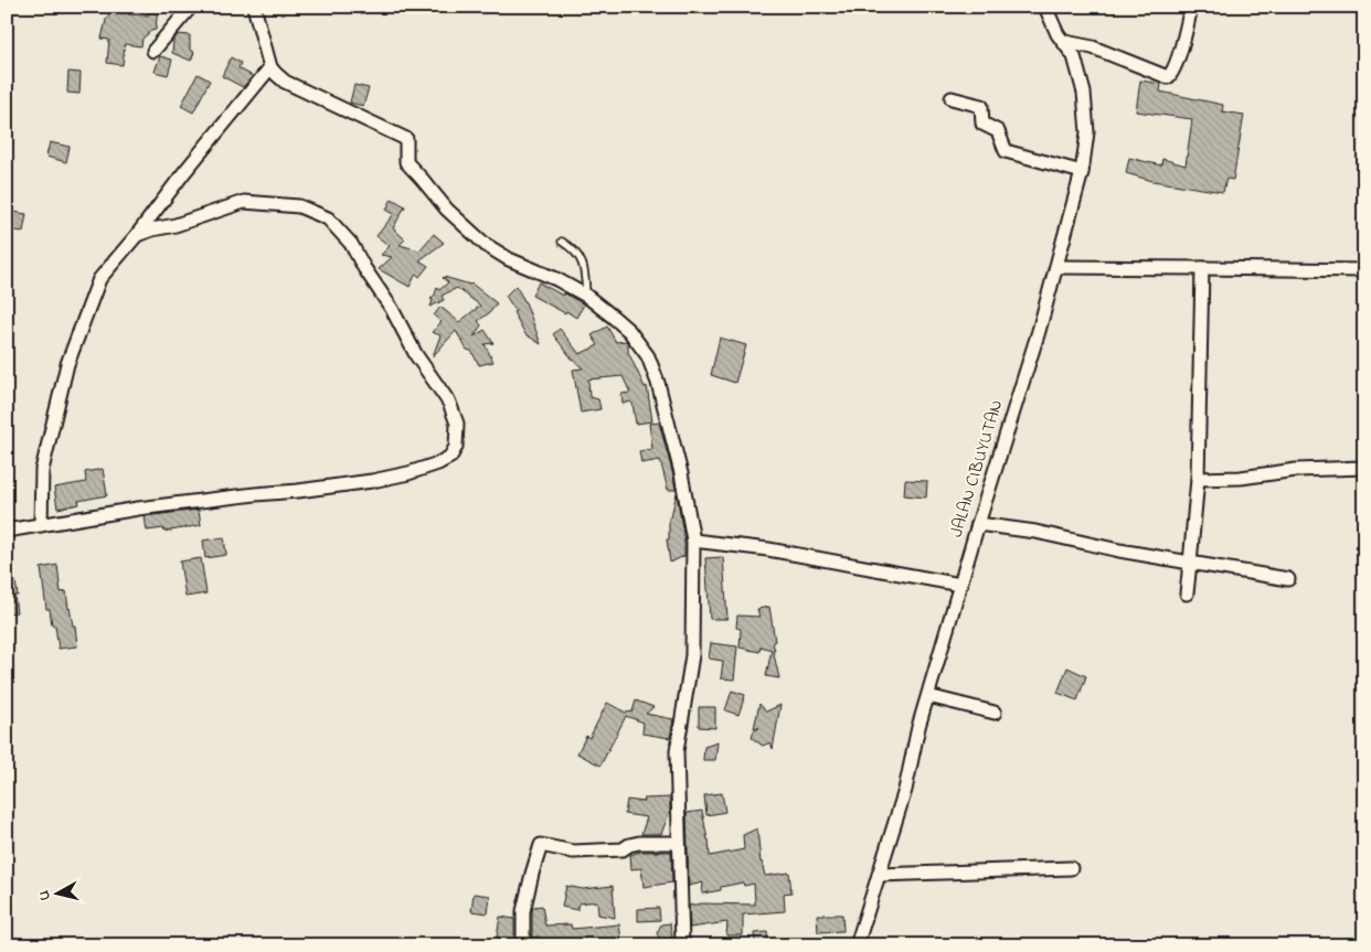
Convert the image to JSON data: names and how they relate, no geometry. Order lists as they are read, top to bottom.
{
  "streets": {
    "street": ["JALAN CIBUYUTAN"]
  },
  "north": "left"
}
